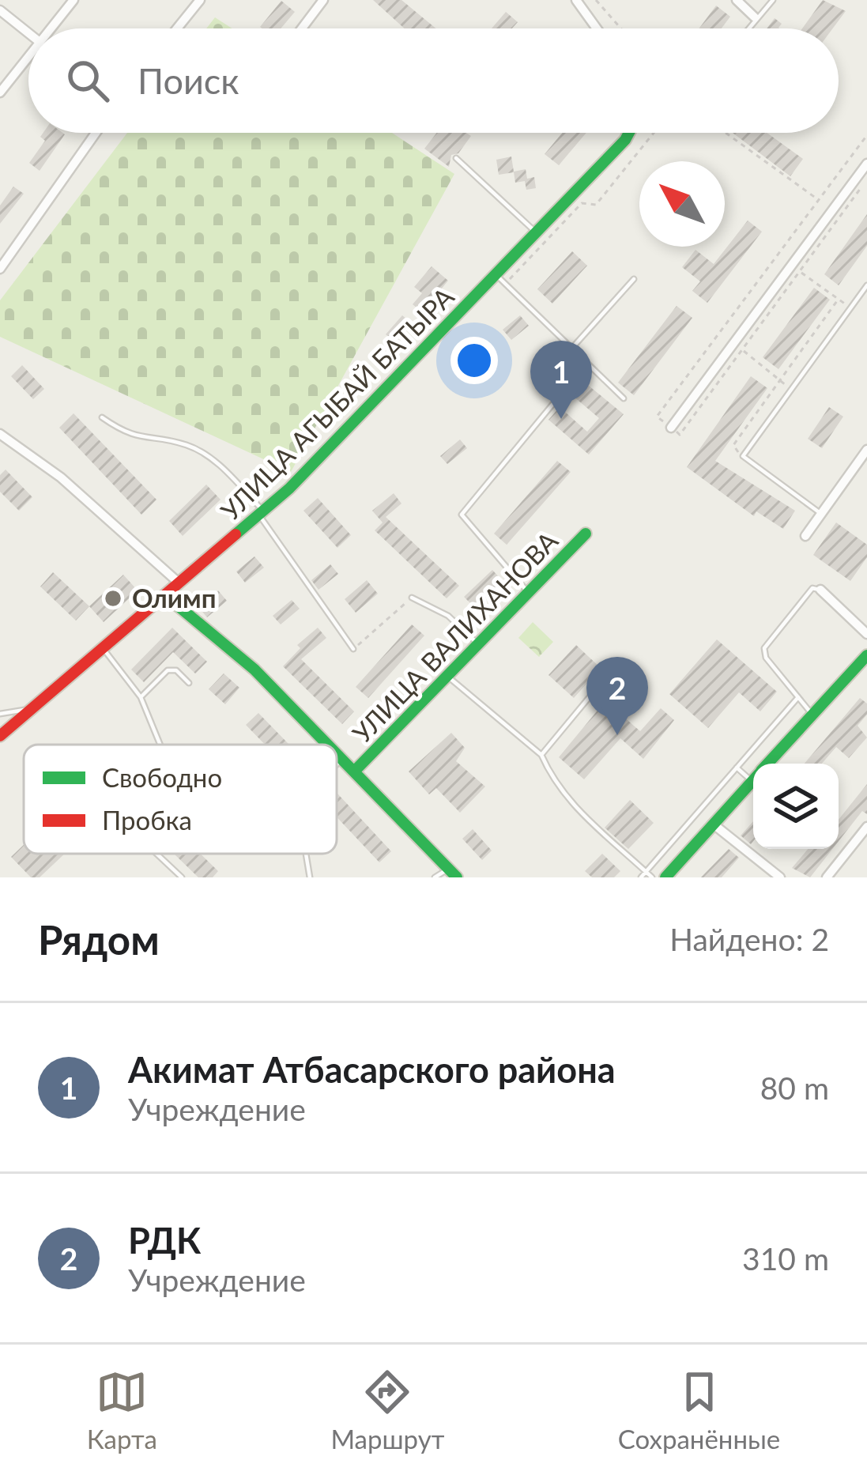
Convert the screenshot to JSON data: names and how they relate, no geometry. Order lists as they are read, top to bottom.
{
  "streets": {
    "street": ["УЛИЦА АГЫБАЙ БАТЫРА", "УЛИЦА ВАЛИХАНОВА"]
  },
  "places": ["Олимп"],
  "legend": ["Свободно", "Пробка"],
  "north": "top left",
  "page": {
    "search": "Поиск",
    "pins": ["1", "2"],
    "heading": ["Рядом", "Найдено: 2"],
    "list": [
      {
        "mark": "1",
        "name": "Акимат Атбасарского района",
        "note": "Учреждение",
        "value": "80 m"
      },
      {
        "mark": "2",
        "name": "РДК",
        "note": "Учреждение",
        "value": "310 m"
      }
    ],
    "nav": ["Карта", "Маршрут", "Сохранённые"]
  }
}
